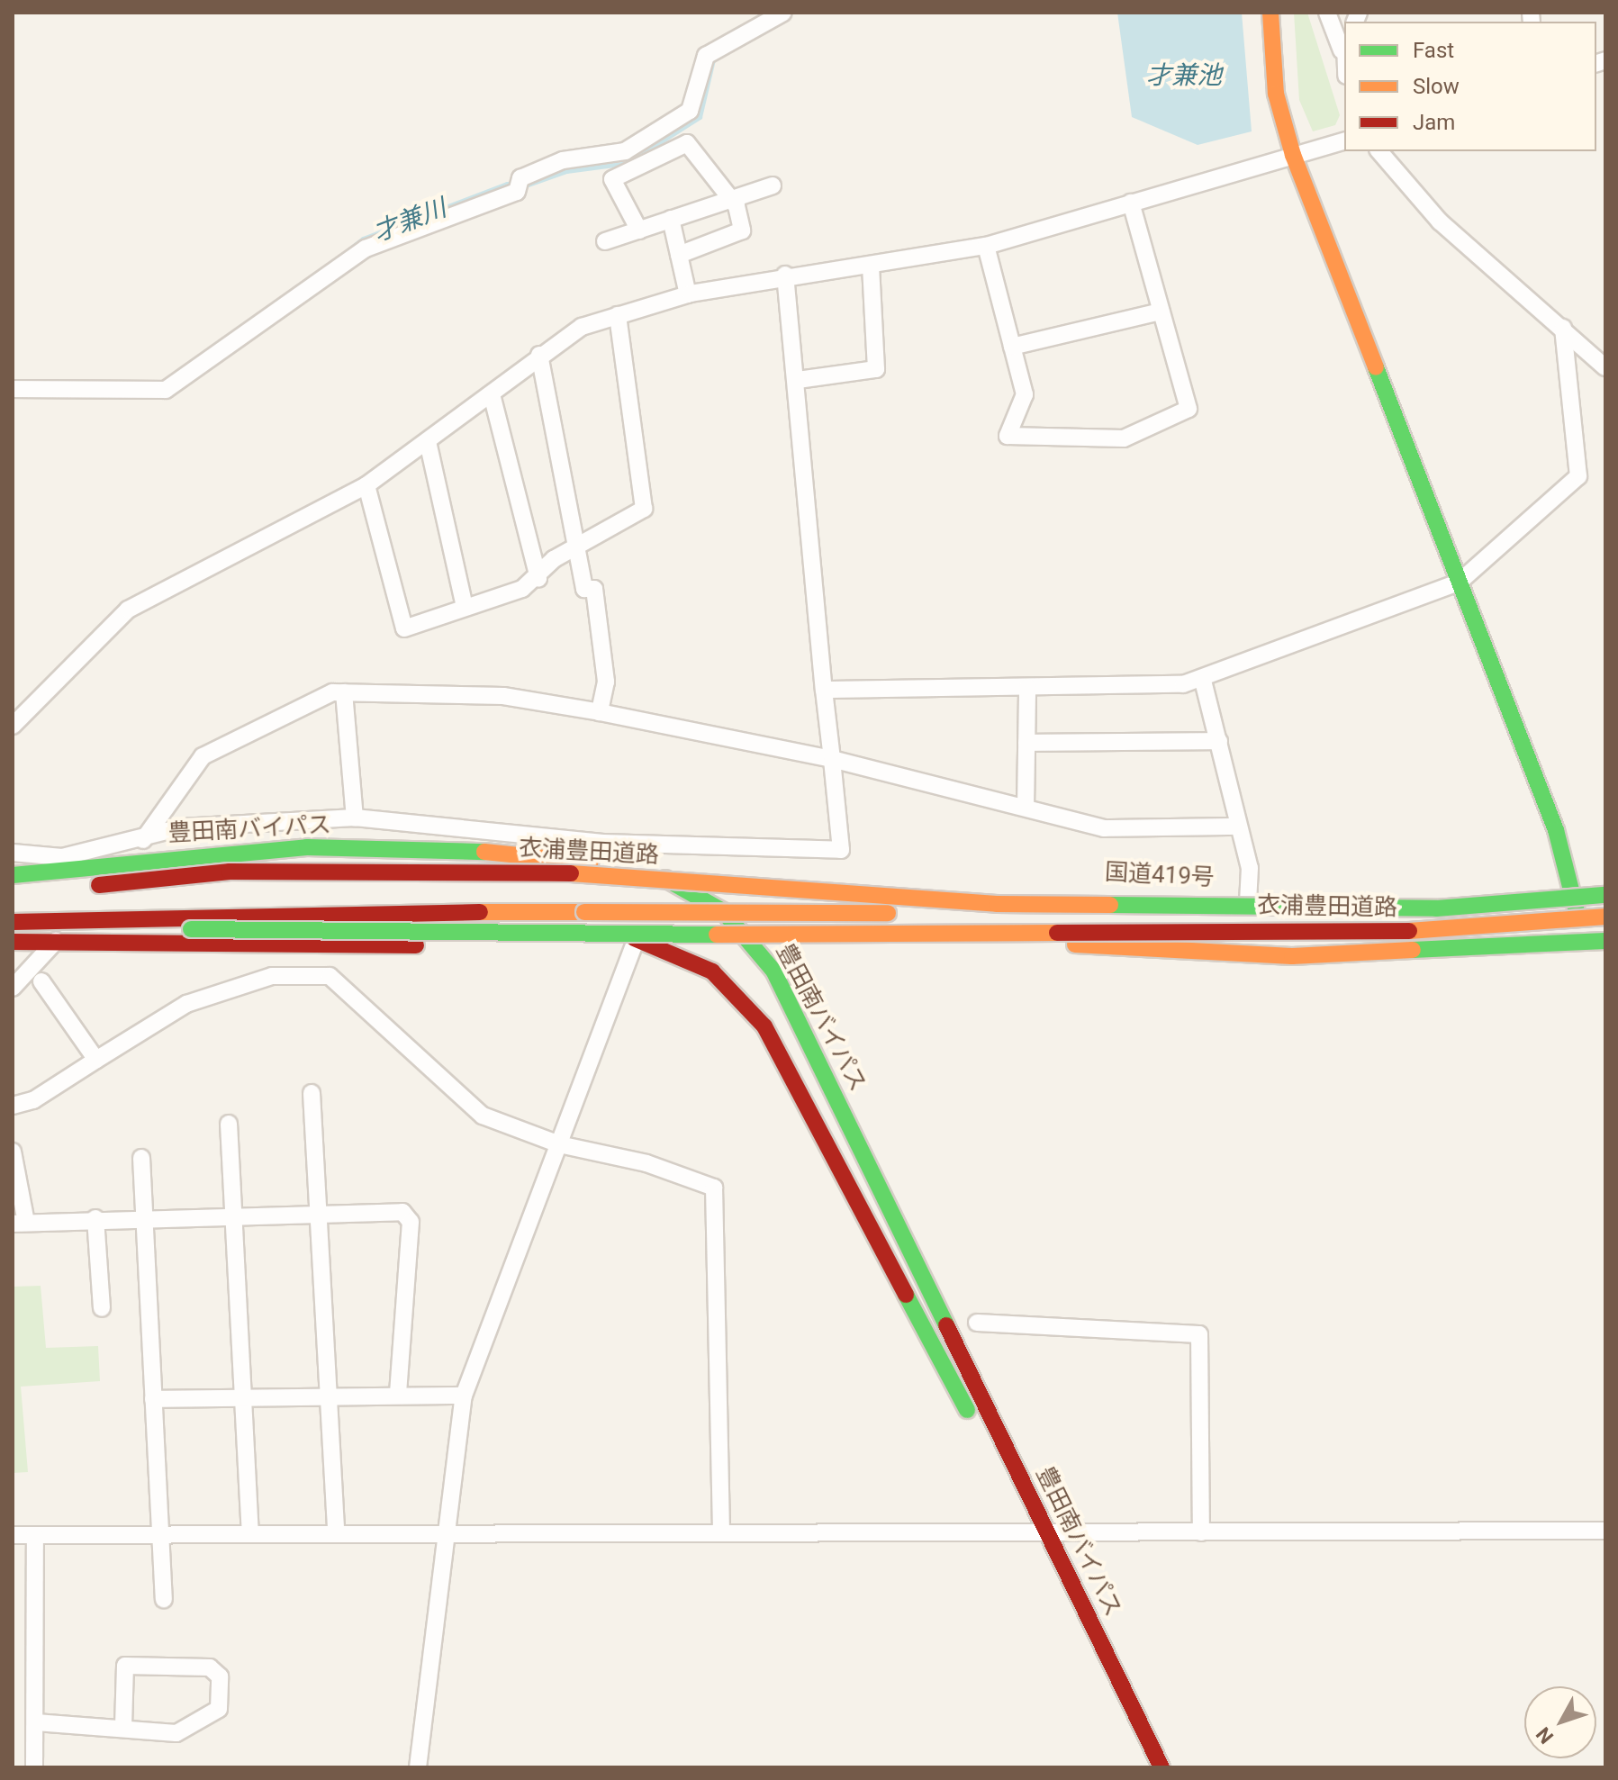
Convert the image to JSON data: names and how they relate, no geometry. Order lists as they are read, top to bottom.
{
  "streets": {
    "main road": ["豊田南バイパス", "衣浦豊田道路", "国道419号"]
  },
  "crossings": [
    ["豊田南バイパス", "国道419号"],
    ["衣浦豊田道路", "国道419号"]
  ],
  "water": ["才兼池", "才兼川"],
  "legend": ["Fast", "Slow", "Jam"],
  "north": "bottom left"
}
